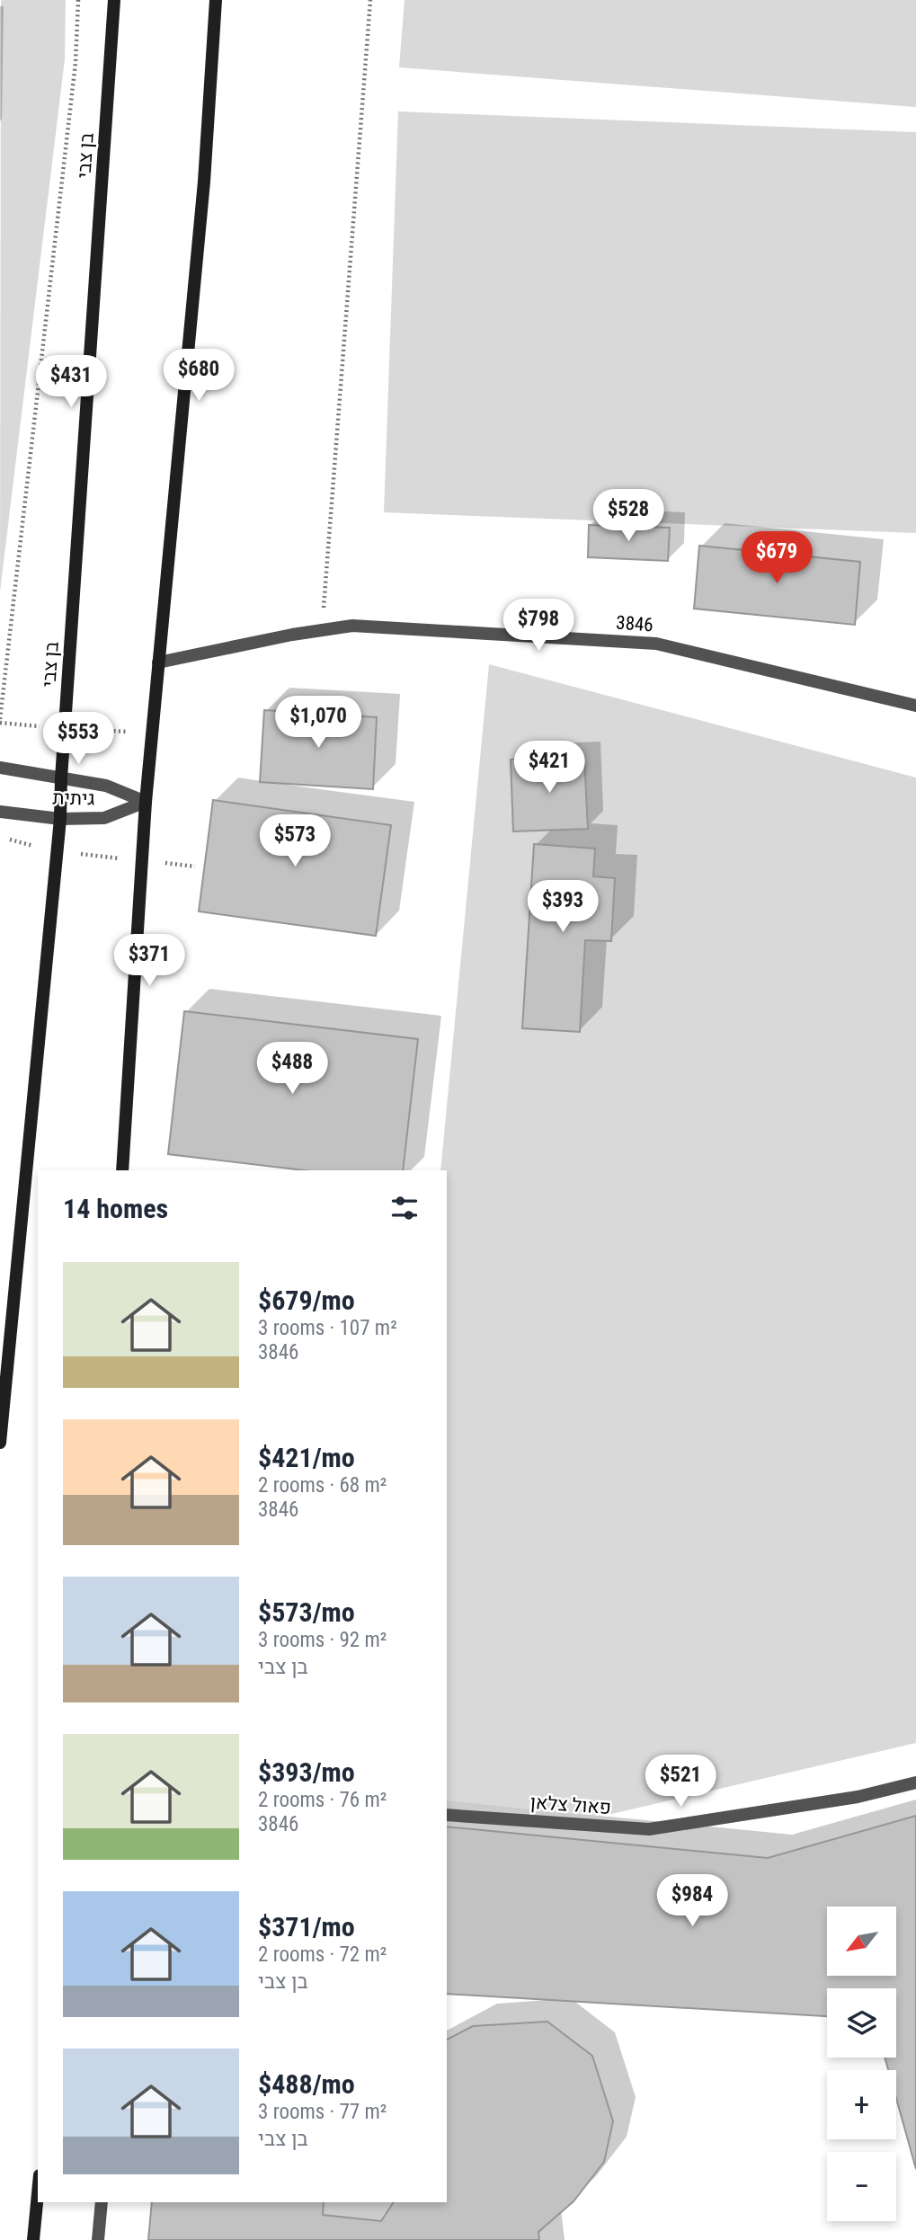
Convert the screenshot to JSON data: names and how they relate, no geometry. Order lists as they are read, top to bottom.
{
  "streets": {
    "main road": ["בן צבי"],
    "street": ["3846", "גיתית", "פאול צלאן"]
  },
  "crossings": [
    ["בן צבי", "גיתית"]
  ],
  "north": "bottom left",
  "page": {
    "price": [
      "$680",
      "$431",
      "$528",
      "$679",
      "$798",
      "$1,070",
      "$553",
      "$421",
      "$573",
      "$393",
      "$371",
      "$488",
      "$521",
      "$984"
    ],
    "heading": "14 homes",
    "list": [
      {
        "name": "$679/mo",
        "note": "3 rooms · 107 m² · 3846"
      },
      {
        "name": "$421/mo",
        "note": "2 rooms · 68 m² · 3846"
      },
      {
        "name": "$573/mo",
        "note": "3 rooms · 92 m² · בן צבי"
      },
      {
        "name": "$393/mo",
        "note": "2 rooms · 76 m² · 3846"
      },
      {
        "name": "$371/mo",
        "note": "2 rooms · 72 m² · בן צבי"
      },
      {
        "name": "$488/mo",
        "note": "3 rooms · 77 m² · בן צבי"
      }
    ],
    "map_buttons": ["+", "−"]
  }
}
